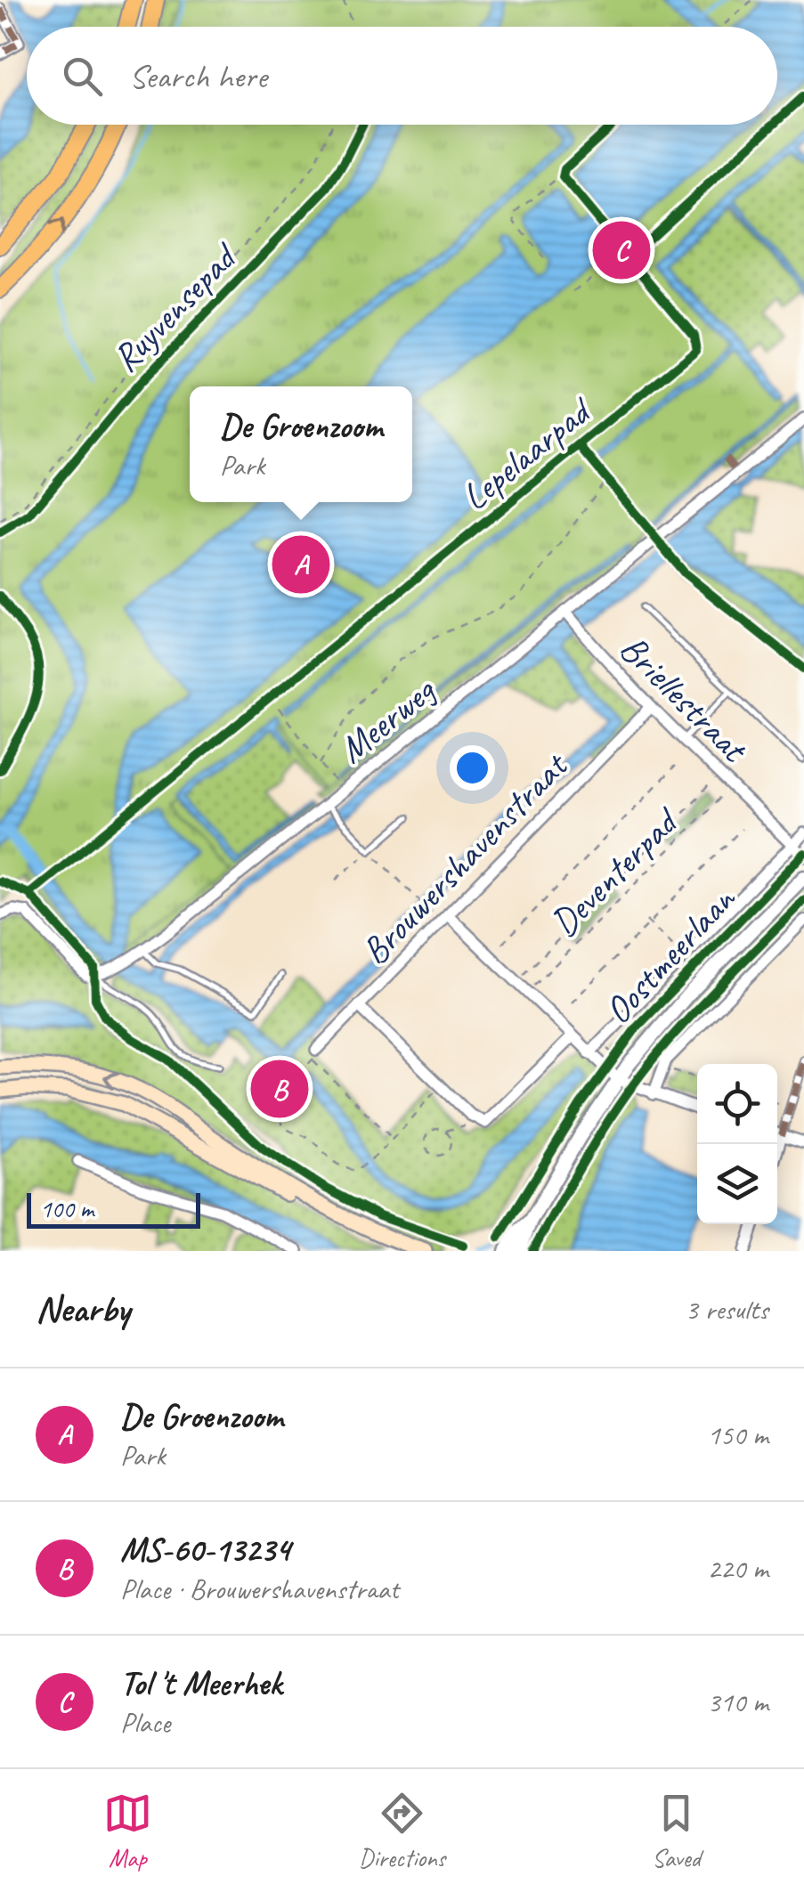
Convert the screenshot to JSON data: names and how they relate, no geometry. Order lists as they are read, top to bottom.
{
  "streets": {
    "street": [
      "Briellestraat",
      "Meerweg",
      "Brouwershavenstraat",
      "Oostmeerlaan"
    ],
    "path": ["Deventerpad"],
    "cycle path": ["Ruyvensepad", "Lepelaarpad"]
  },
  "crossings": [
    ["Briellestraat", "Meerweg"],
    ["Briellestraat", "Brouwershavenstraat"],
    ["Briellestraat", "Deventerpad"]
  ],
  "scale_bar": "100 m",
  "page": {
    "search": "Search here",
    "pins": ["C", "A", "B"],
    "popup": ["De Groenzoom", "Park"],
    "scale": "100 m",
    "heading": ["Nearby", "3 results"],
    "list": [
      {
        "mark": "A",
        "name": "De Groenzoom",
        "note": "Park",
        "value": "150 m"
      },
      {
        "mark": "B",
        "name": "MS-60-13234",
        "note": "Place · Brouwershavenstraat",
        "value": "220 m"
      },
      {
        "mark": "C",
        "name": "Tol 't Meerhek",
        "note": "Place",
        "value": "310 m"
      }
    ],
    "nav": ["Map", "Directions", "Saved"]
  }
}
